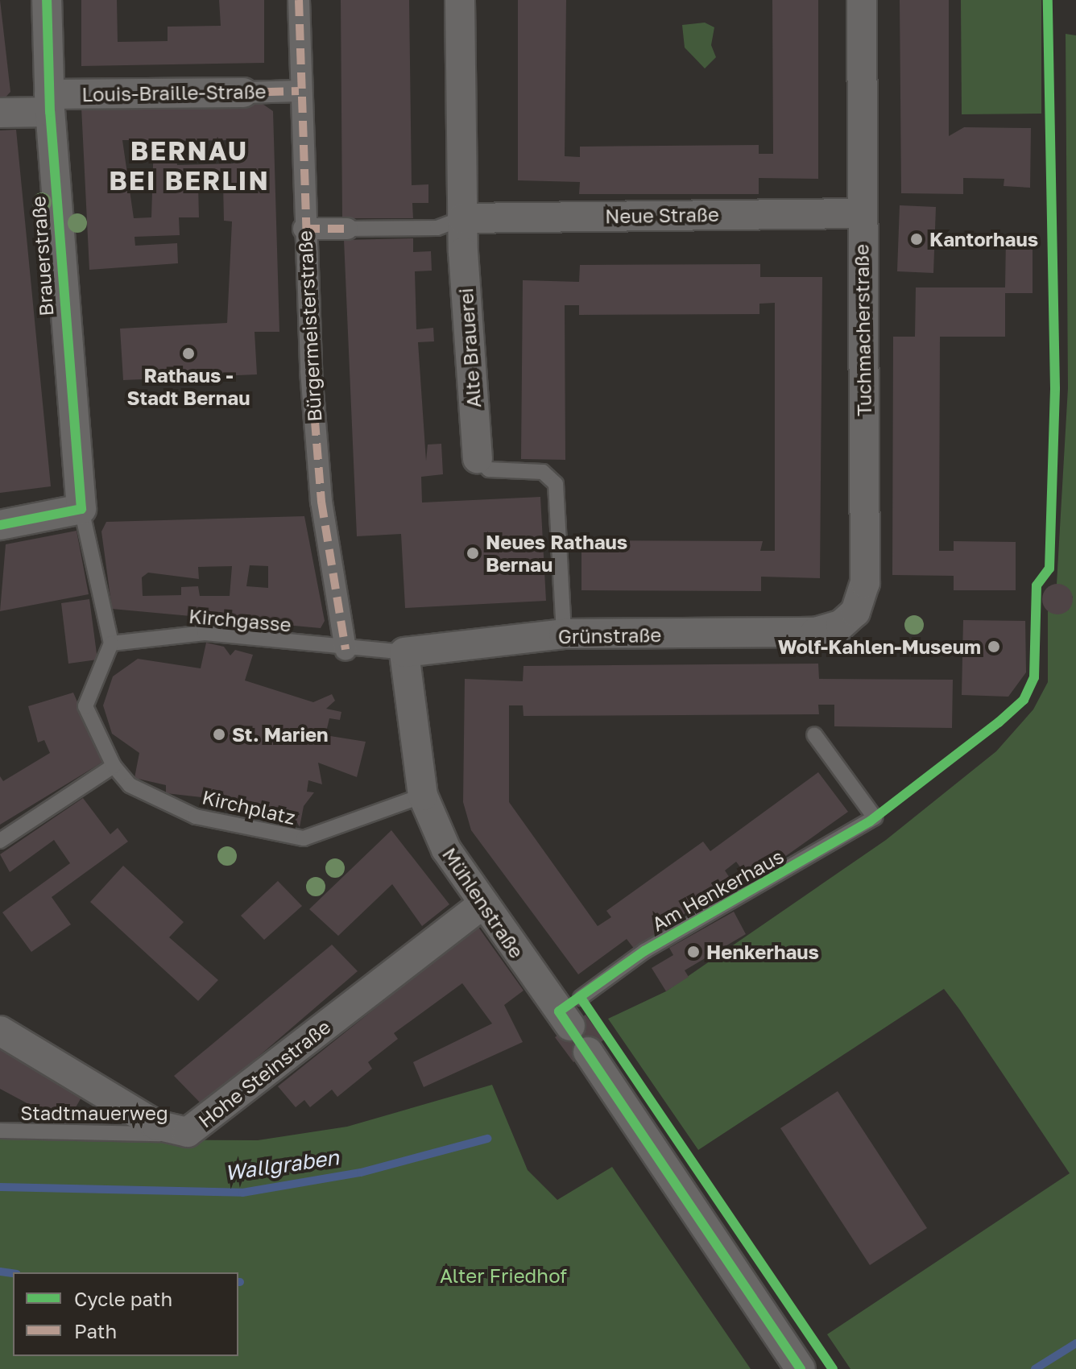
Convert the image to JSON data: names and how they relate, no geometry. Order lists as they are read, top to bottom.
{
  "streets": {
    "street": [
      "Louis-Braille-Straße",
      "Neue Straße",
      "Brauerstraße",
      "Bürgermeisterstraße",
      "Tuchmacherstraße",
      "Alte Brauerei",
      "Grünstraße",
      "Mühlenstraße",
      "Hohe Steinstraße"
    ],
    "lane": [
      "Kirchgasse",
      "Kirchplatz",
      "Am Henkerhaus",
      "Stadtmauerweg"
    ]
  },
  "crossings": [
    ["Louis-Braille-Straße", "Brauerstraße"],
    ["Louis-Braille-Straße", "Bürgermeisterstraße"],
    ["Neue Straße", "Tuchmacherstraße"],
    ["Neue Straße", "Alte Brauerei"],
    ["Bürgermeisterstraße", "Kirchgasse"],
    ["Tuchmacherstraße", "Grünstraße"],
    ["Alte Brauerei", "Grünstraße"],
    ["Kirchgasse", "Grünstraße"],
    ["Kirchgasse", "Mühlenstraße"],
    ["Grünstraße", "Mühlenstraße"],
    ["Kirchplatz", "Mühlenstraße"],
    ["Mühlenstraße", "Hohe Steinstraße"],
    ["Hohe Steinstraße", "Stadtmauerweg"]
  ],
  "districts": ["BERNAU BEI BERLIN"],
  "water": ["Wallgraben"],
  "parks": ["Alter Friedhof"],
  "places": [
    "Kantorhaus",
    "Rathaus - Stadt Bernau",
    "Neues Rathaus Bernau",
    "Wolf-Kahlen-Museum",
    "St. Marien",
    "Henkerhaus"
  ],
  "legend": ["Cycle path", "Path"]
}
